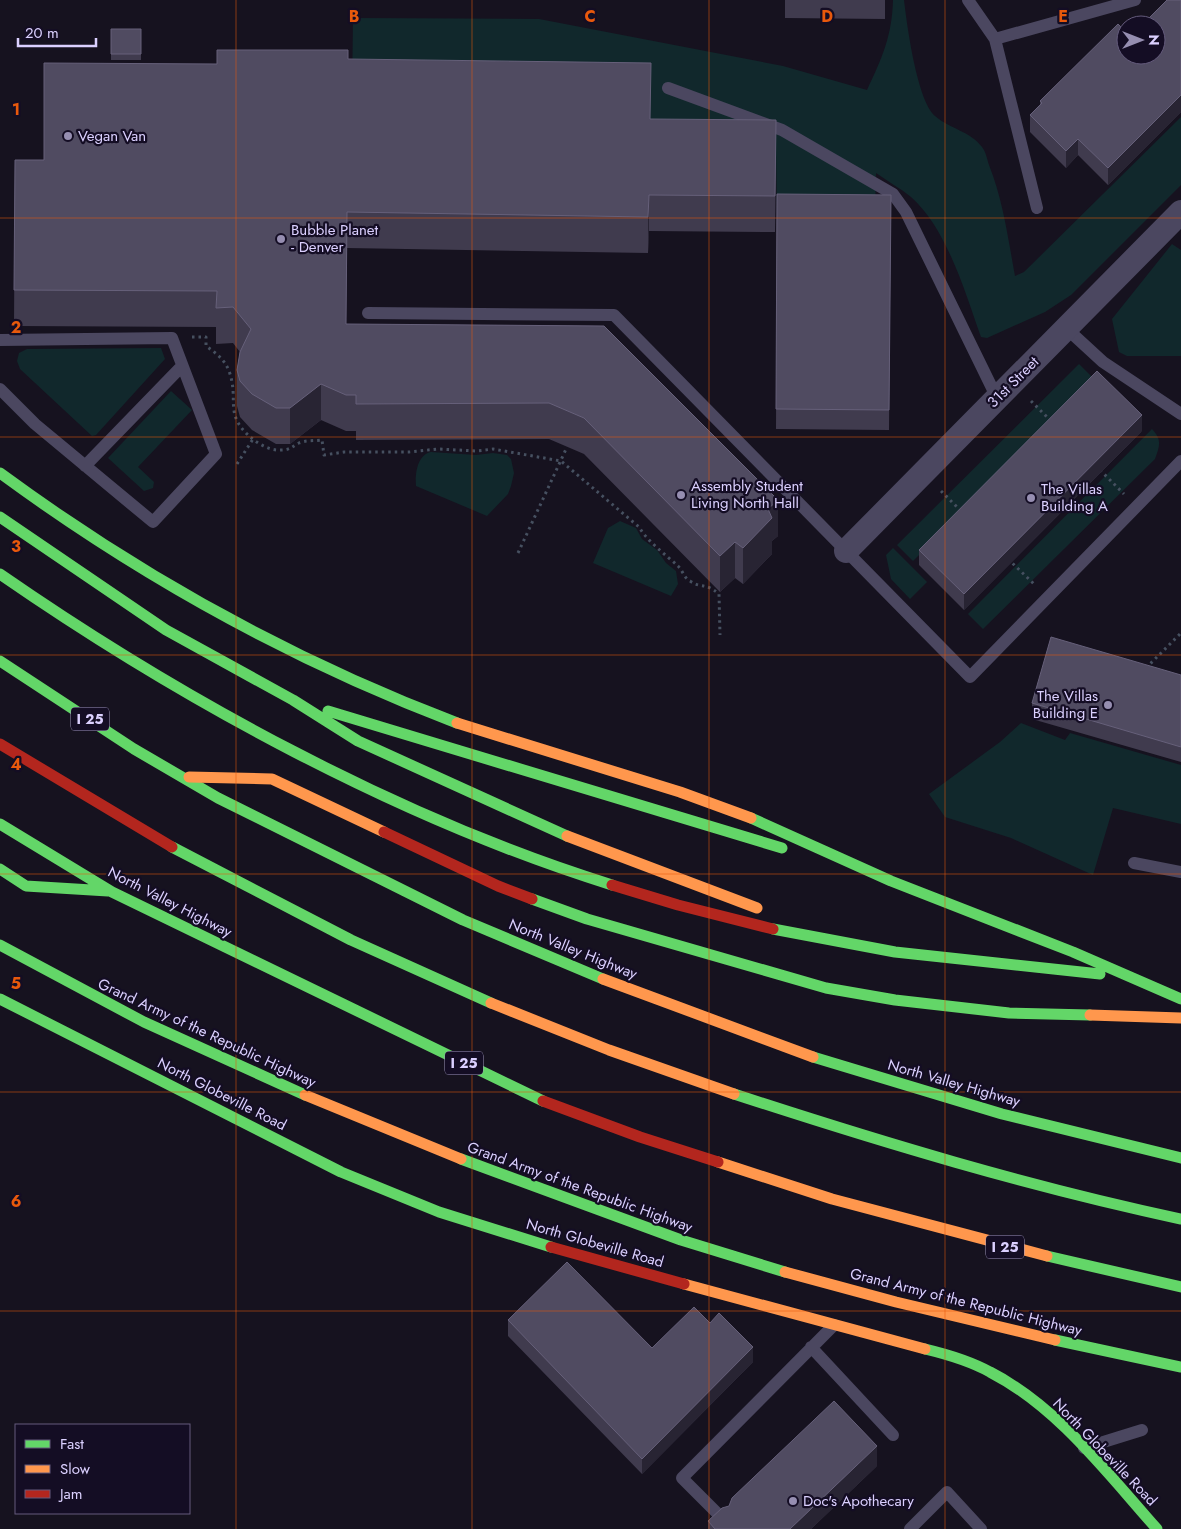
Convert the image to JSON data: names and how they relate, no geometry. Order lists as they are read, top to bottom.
{
  "streets": {
    "main road": [
      "I 25",
      "North Valley Highway",
      "Grand Army of the Republic Highway",
      "North Globeville Road"
    ],
    "street": ["31st Street"]
  },
  "places": [
    "Vegan Van",
    "Bubble Planet - Denver",
    "Assembly Student Living North Hall",
    "The Villas Building A",
    "The Villas Building E",
    "Doc's Apothecary"
  ],
  "legend": ["Fast", "Slow", "Jam"],
  "scale_bar": "20 m",
  "north": "right",
  "grid": {
    "columns": [
      "B",
      "C",
      "D",
      "E"
    ],
    "rows": [
      "1",
      "2",
      "3",
      "4",
      "5",
      "6"
    ]
  }
}
